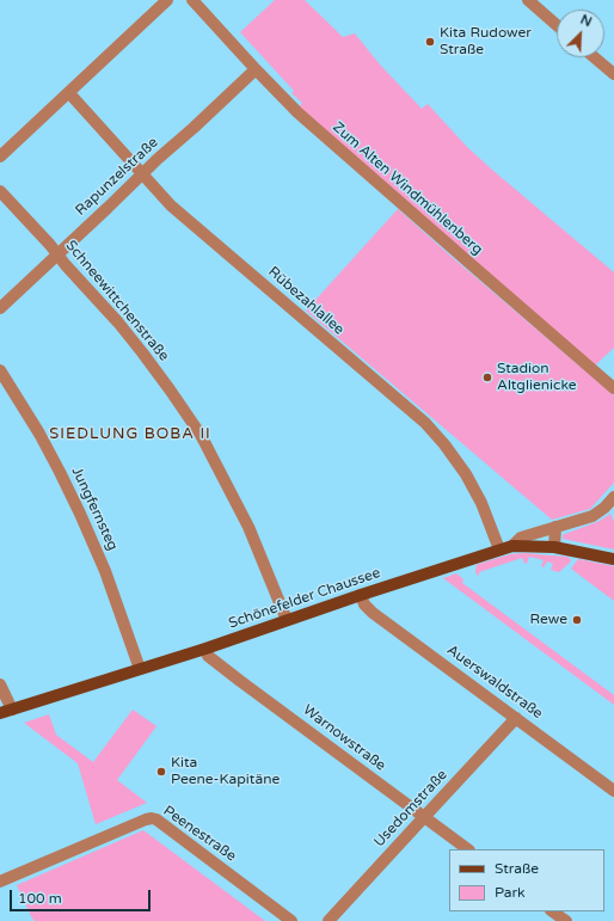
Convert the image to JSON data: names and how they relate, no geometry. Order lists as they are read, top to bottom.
{
  "streets": {
    "main road": ["Schönefelder Chaussee"],
    "street": [
      "Rapunzelstraße",
      "Zum Alten Windmühlenberg",
      "Schneewittchenstraße",
      "Rübezahlallee",
      "Jungfernsteg",
      "Auerswaldstraße",
      "Warnowstraße",
      "Usedomstraße",
      "Peenestraße"
    ]
  },
  "crossings": [
    ["Rapunzelstraße", "Zum Alten Windmühlenberg"],
    ["Rapunzelstraße", "Schneewittchenstraße"],
    ["Rapunzelstraße", "Rübezahlallee"],
    ["Schneewittchenstraße", "Schönefelder Chaussee"],
    ["Rübezahlallee", "Schönefelder Chaussee"],
    ["Jungfernsteg", "Schönefelder Chaussee"],
    ["Schönefelder Chaussee", "Auerswaldstraße"],
    ["Schönefelder Chaussee", "Warnowstraße"],
    ["Auerswaldstraße", "Usedomstraße"],
    ["Warnowstraße", "Usedomstraße"]
  ],
  "districts": ["SIEDLUNG BOBA II"],
  "places": [
    "Kita Rudower Straße",
    "Stadion Altglienicke",
    "Rewe",
    "Kita Peene-Kapitäne"
  ],
  "legend": ["Straße", "Park"],
  "scale_bar": "100 m",
  "north": "top right"
}
